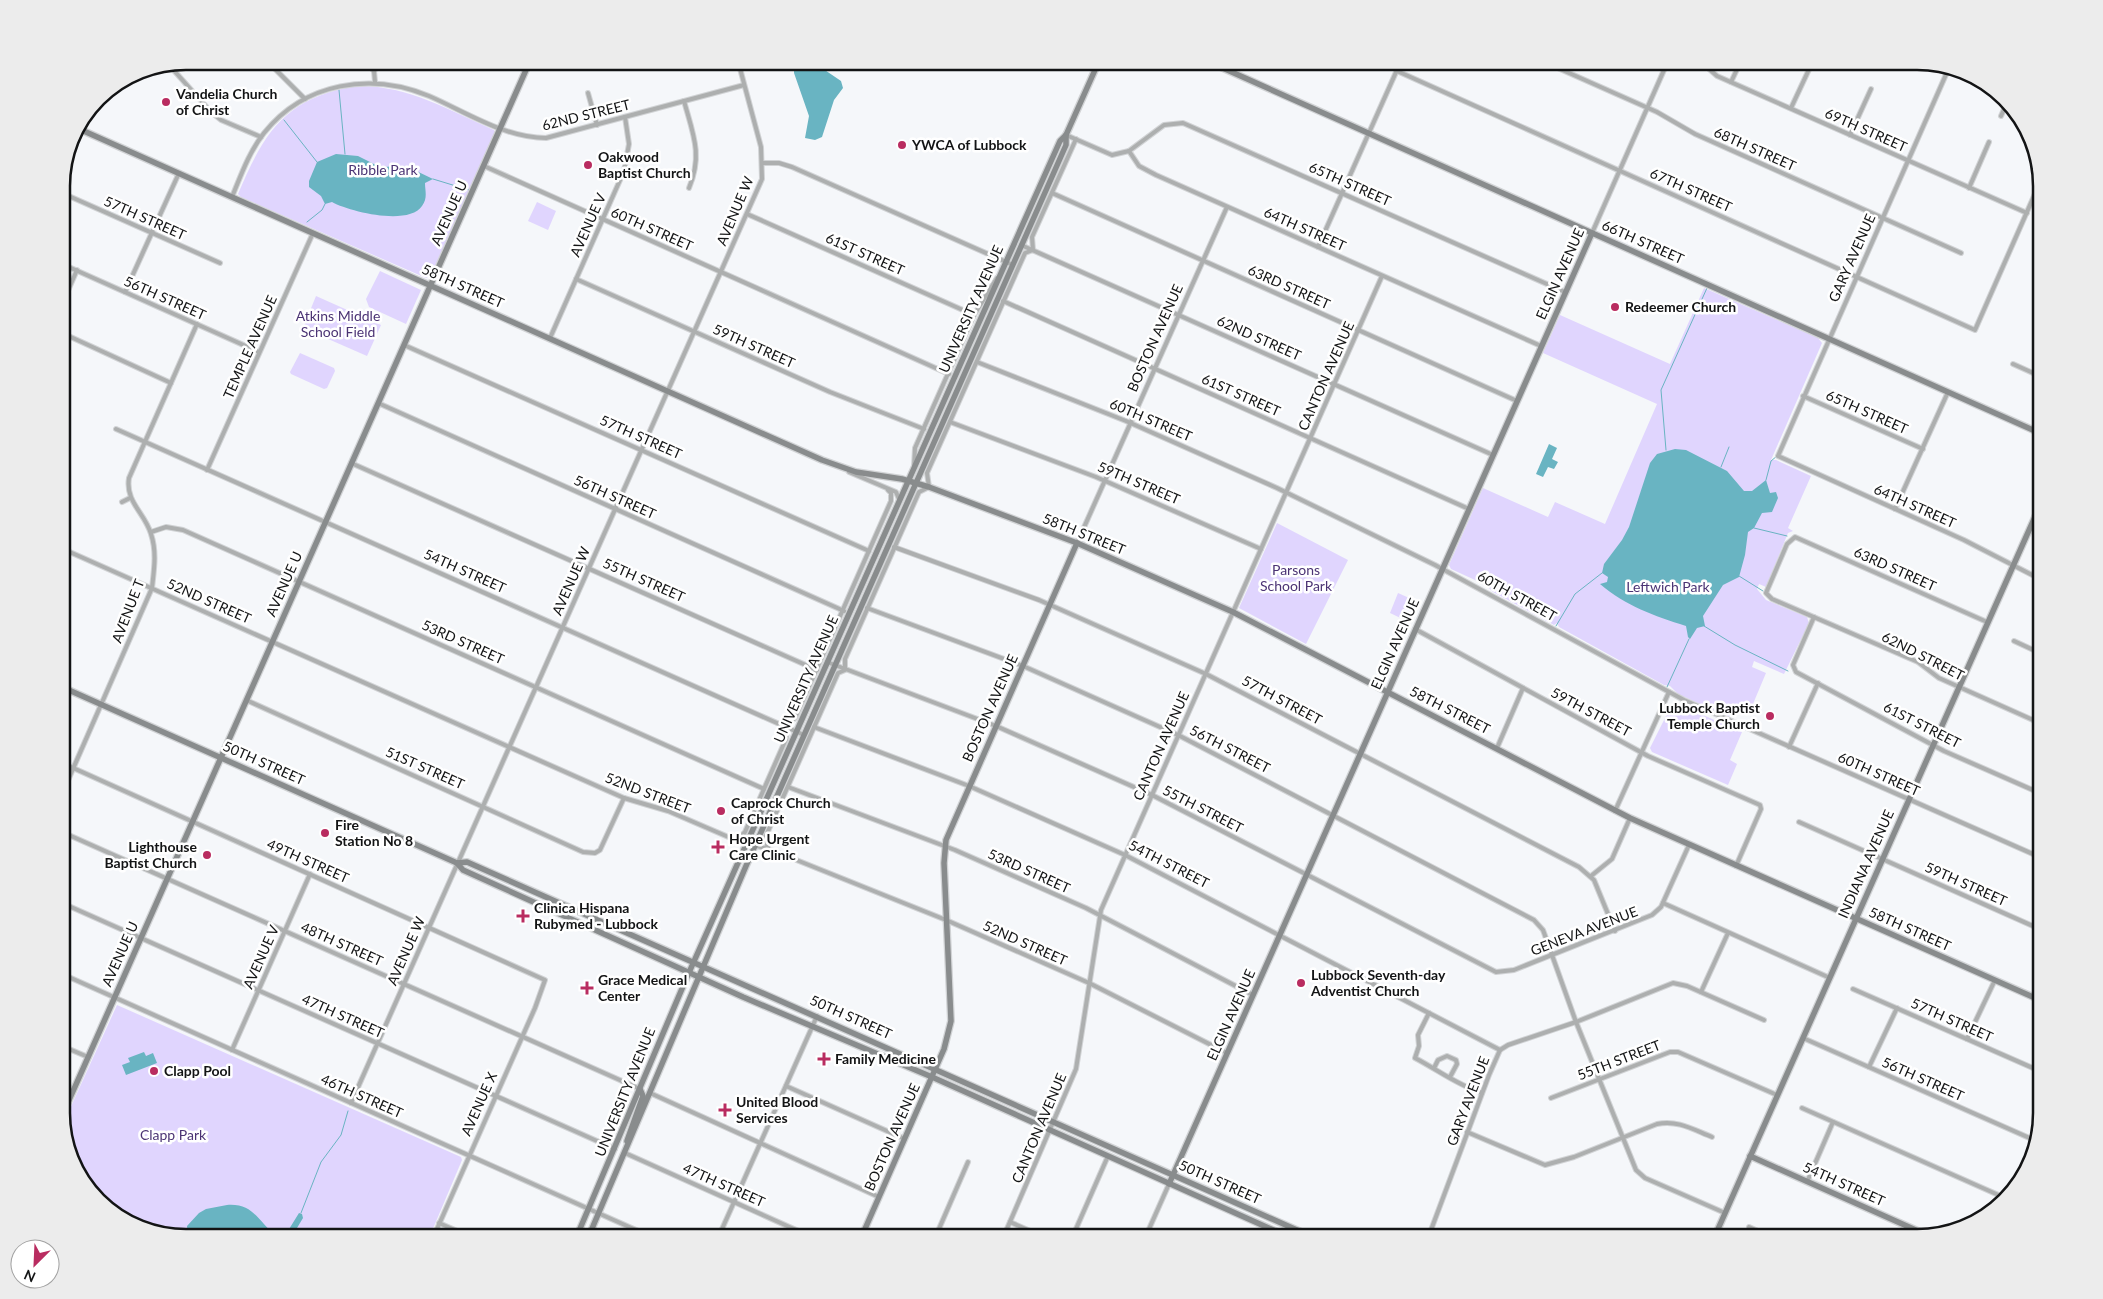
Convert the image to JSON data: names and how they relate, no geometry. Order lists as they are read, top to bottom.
{
  "streets": {
    "street": [
      "62ND STREET",
      "69TH STREET",
      "68TH STREET",
      "65TH STREET",
      "67TH STREET",
      "AVENUE W",
      "AVENUE U",
      "57TH STREET",
      "AVENUE V",
      "60TH STREET",
      "64TH STREET",
      "66TH STREET",
      "61ST STREET",
      "GARY AVENUE",
      "ELGIN AVENUE",
      "58TH STREET",
      "63RD STREET",
      "56TH STREET",
      "UNIVERSITY AVENUE",
      "BOSTON AVENUE",
      "59TH STREET",
      "TEMPLE AVENUE",
      "CANTON AVENUE",
      "54TH STREET",
      "55TH STREET",
      "52ND STREET",
      "AVENUE T",
      "53RD STREET",
      "50TH STREET",
      "51ST STREET",
      "49TH STREET",
      "INDIANA AVENUE",
      "GENEVA AVENUE",
      "48TH STREET",
      "47TH STREET",
      "46TH STREET",
      "AVENUE X"
    ]
  },
  "crossings": [
    ["62ND STREET", "AVENUE W"],
    ["62ND STREET", "AVENUE U"],
    ["62ND STREET", "AVENUE V"],
    ["62ND STREET", "61ST STREET"],
    ["62ND STREET", "ELGIN AVENUE"],
    ["62ND STREET", "63RD STREET"],
    ["62ND STREET", "UNIVERSITY AVENUE"],
    ["62ND STREET", "BOSTON AVENUE"],
    ["62ND STREET", "CANTON AVENUE"],
    ["62ND STREET", "INDIANA AVENUE"],
    ["69TH STREET", "67TH STREET"],
    ["69TH STREET", "GARY AVENUE"],
    ["68TH STREET", "GARY AVENUE"],
    ["68TH STREET", "ELGIN AVENUE"],
    ["65TH STREET", "64TH STREET"],
    ["65TH STREET", "GARY AVENUE"],
    ["65TH STREET", "ELGIN AVENUE"],
    ["67TH STREET", "GARY AVENUE"],
    ["67TH STREET", "ELGIN AVENUE"],
    ["AVENUE W", "57TH STREET"],
    ["AVENUE W", "60TH STREET"],
    ["AVENUE W", "61ST STREET"],
    ["AVENUE W", "58TH STREET"],
    ["AVENUE W", "56TH STREET"],
    ["AVENUE W", "59TH STREET"],
    ["AVENUE W", "54TH STREET"],
    ["AVENUE W", "55TH STREET"],
    ["AVENUE W", "52ND STREET"],
    ["AVENUE W", "53RD STREET"],
    ["AVENUE W", "50TH STREET"],
    ["AVENUE W", "51ST STREET"],
    ["AVENUE W", "49TH STREET"],
    ["AVENUE W", "48TH STREET"],
    ["AVENUE W", "47TH STREET"],
    ["AVENUE W", "46TH STREET"],
    ["AVENUE U", "57TH STREET"],
    ["AVENUE U", "60TH STREET"],
    ["AVENUE U", "58TH STREET"],
    ["AVENUE U", "56TH STREET"],
    ["AVENUE U", "54TH STREET"],
    ["AVENUE U", "55TH STREET"],
    ["AVENUE U", "52ND STREET"],
    ["AVENUE U", "53RD STREET"],
    ["AVENUE U", "50TH STREET"],
    ["AVENUE U", "51ST STREET"],
    ["AVENUE U", "49TH STREET"],
    ["AVENUE U", "48TH STREET"],
    ["AVENUE U", "47TH STREET"],
    ["AVENUE U", "46TH STREET"],
    ["57TH STREET", "ELGIN AVENUE"],
    ["57TH STREET", "BOSTON AVENUE"],
    ["57TH STREET", "CANTON AVENUE"],
    ["AVENUE V", "60TH STREET"],
    ["AVENUE V", "58TH STREET"],
    ["AVENUE V", "59TH STREET"],
    ["AVENUE V", "49TH STREET"],
    ["AVENUE V", "48TH STREET"],
    ["AVENUE V", "47TH STREET"],
    ["AVENUE V", "46TH STREET"],
    ["60TH STREET", "ELGIN AVENUE"],
    ["60TH STREET", "BOSTON AVENUE"],
    ["60TH STREET", "CANTON AVENUE"],
    ["60TH STREET", "INDIANA AVENUE"],
    ["64TH STREET", "GARY AVENUE"],
    ["64TH STREET", "ELGIN AVENUE"],
    ["64TH STREET", "BOSTON AVENUE"],
    ["64TH STREET", "CANTON AVENUE"],
    ["64TH STREET", "INDIANA AVENUE"],
    ["66TH STREET", "GARY AVENUE"],
    ["66TH STREET", "ELGIN AVENUE"],
    ["61ST STREET", "ELGIN AVENUE"],
    ["61ST STREET", "BOSTON AVENUE"],
    ["61ST STREET", "CANTON AVENUE"],
    ["61ST STREET", "INDIANA AVENUE"],
    ["GARY AVENUE", "56TH STREET"],
    ["GARY AVENUE", "54TH STREET"],
    ["ELGIN AVENUE", "58TH STREET"],
    ["ELGIN AVENUE", "63RD STREET"],
    ["ELGIN AVENUE", "56TH STREET"],
    ["ELGIN AVENUE", "59TH STREET"],
    ["ELGIN AVENUE", "54TH STREET"],
    ["ELGIN AVENUE", "55TH STREET"],
    ["ELGIN AVENUE", "52ND STREET"],
    ["ELGIN AVENUE", "53RD STREET"],
    ["ELGIN AVENUE", "50TH STREET"],
    ["58TH STREET", "UNIVERSITY AVENUE"],
    ["58TH STREET", "BOSTON AVENUE"],
    ["58TH STREET", "59TH STREET"],
    ["58TH STREET", "TEMPLE AVENUE"],
    ["58TH STREET", "CANTON AVENUE"],
    ["58TH STREET", "INDIANA AVENUE"],
    ["58TH STREET", "GENEVA AVENUE"],
    ["63RD STREET", "BOSTON AVENUE"],
    ["63RD STREET", "CANTON AVENUE"],
    ["63RD STREET", "INDIANA AVENUE"],
    ["56TH STREET", "BOSTON AVENUE"],
    ["56TH STREET", "TEMPLE AVENUE"],
    ["56TH STREET", "CANTON AVENUE"],
    ["56TH STREET", "55TH STREET"],
    ["56TH STREET", "INDIANA AVENUE"],
    ["56TH STREET", "GENEVA AVENUE"],
    ["UNIVERSITY AVENUE", "54TH STREET"],
    ["UNIVERSITY AVENUE", "55TH STREET"],
    ["UNIVERSITY AVENUE", "52ND STREET"],
    ["UNIVERSITY AVENUE", "50TH STREET"],
    ["UNIVERSITY AVENUE", "48TH STREET"],
    ["UNIVERSITY AVENUE", "47TH STREET"],
    ["UNIVERSITY AVENUE", "46TH STREET"],
    ["BOSTON AVENUE", "59TH STREET"],
    ["BOSTON AVENUE", "54TH STREET"],
    ["BOSTON AVENUE", "55TH STREET"],
    ["BOSTON AVENUE", "52ND STREET"],
    ["BOSTON AVENUE", "53RD STREET"],
    ["BOSTON AVENUE", "50TH STREET"],
    ["59TH STREET", "CANTON AVENUE"],
    ["59TH STREET", "INDIANA AVENUE"],
    ["TEMPLE AVENUE", "54TH STREET"],
    ["CANTON AVENUE", "54TH STREET"],
    ["CANTON AVENUE", "55TH STREET"],
    ["CANTON AVENUE", "52ND STREET"],
    ["CANTON AVENUE", "53RD STREET"],
    ["CANTON AVENUE", "50TH STREET"],
    ["54TH STREET", "INDIANA AVENUE"],
    ["55TH STREET", "INDIANA AVENUE"],
    ["55TH STREET", "GENEVA AVENUE"],
    ["52ND STREET", "AVENUE T"],
    ["52ND STREET", "51ST STREET"],
    ["AVENUE T", "53RD STREET"],
    ["AVENUE T", "50TH STREET"],
    ["AVENUE T", "49TH STREET"],
    ["49TH STREET", "AVENUE X"],
    ["48TH STREET", "AVENUE X"],
    ["47TH STREET", "AVENUE X"],
    ["46TH STREET", "AVENUE X"]
  ],
  "parks": [
    "Ribble Park",
    "Atkins Middle School Field",
    "Parsons School Park",
    "Leftwich Park",
    "Clapp Park"
  ],
  "places": {
    "other": [
      "Vandelia Church of Christ",
      "YWCA of Lubbock",
      "Oakwood Baptist Church",
      "Redeemer Church",
      "Lubbock Baptist Temple Church",
      "Caprock Church of Christ",
      "Fire Station No 8",
      "Lighthouse Baptist Church",
      "Lubbock Seventh-day Adventist Church",
      "Clapp Pool"
    ],
    "health": [
      "Hope Urgent Care Clinic",
      "Clinica Hispana Rubymed - Lubbock",
      "Grace Medical Center",
      "Family Medicine",
      "United Blood Services"
    ]
  },
  "north": "bottom left"
}
